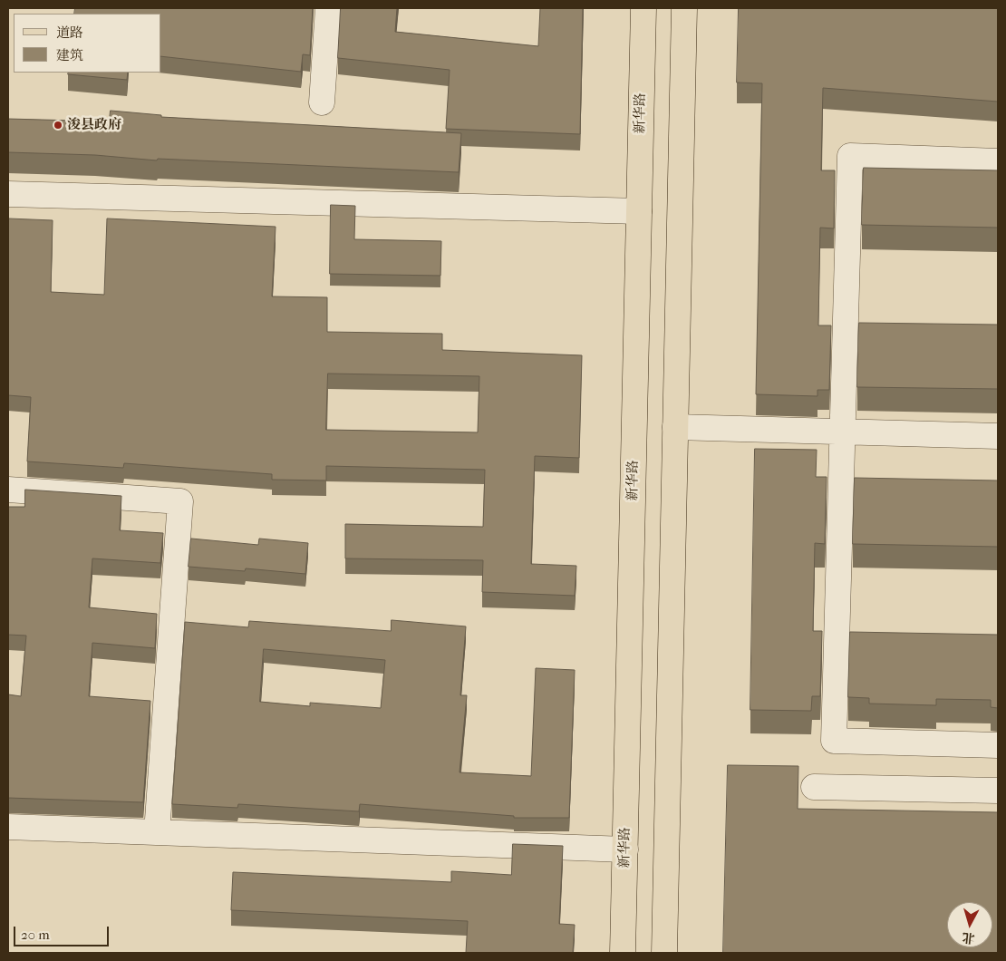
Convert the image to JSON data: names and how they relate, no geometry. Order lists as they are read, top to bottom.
{
  "streets": {
    "main road": ["新华路"]
  },
  "places": ["浚县政府"],
  "legend": ["道路", "建筑"],
  "scale_bar": "20 m",
  "north": "bottom"
}
